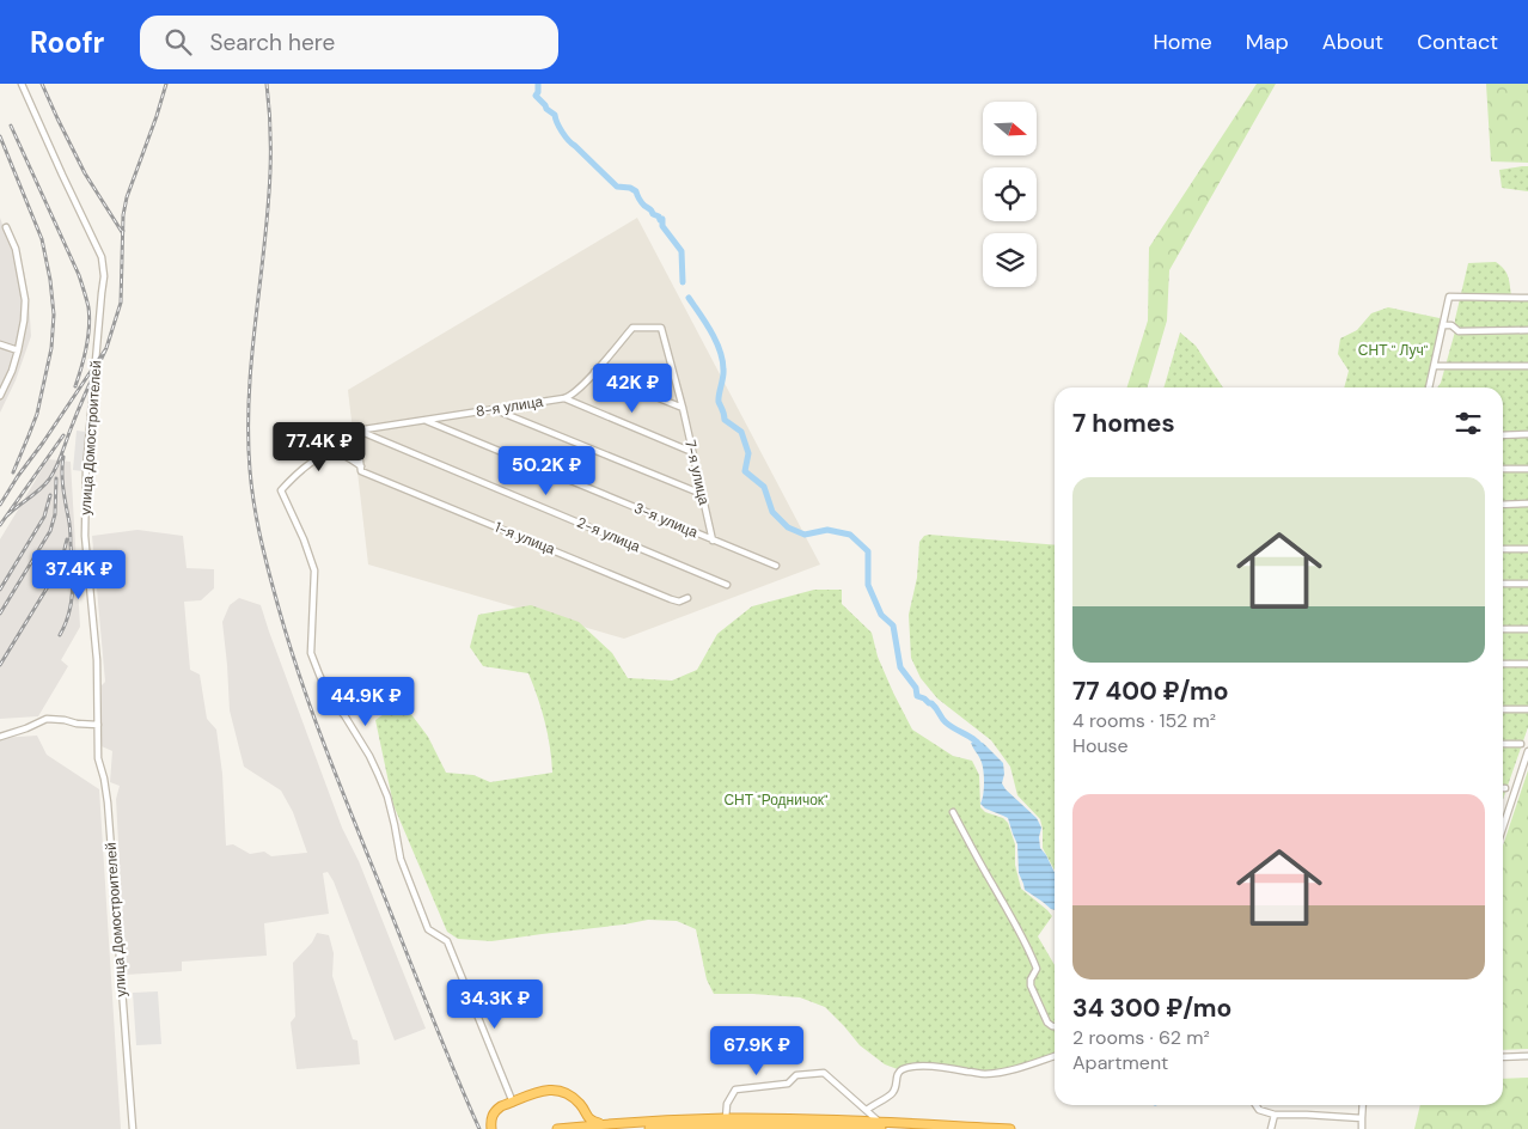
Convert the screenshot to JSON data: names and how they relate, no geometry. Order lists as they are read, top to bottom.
{
  "streets": {
    "street": [
      "8-я улица",
      "улица Домостроителей",
      "7-я улица",
      "3-я улица",
      "2-я улица",
      "1-я улица"
    ]
  },
  "crossings": [
    ["8-я улица", "7-я улица"],
    ["8-я улица", "3-я улица"],
    ["8-я улица", "2-я улица"],
    ["7-я улица", "3-я улица"]
  ],
  "parks": ["СНТ \" Луч\"", "СНТ \"Родничок\""],
  "north": "right",
  "page": {
    "header": "Roofr",
    "search": "Search here",
    "nav": [
      "Home",
      "Map",
      "About",
      "Contact"
    ],
    "price": [
      "42K ₽",
      "77.4K ₽",
      "50.2K ₽",
      "37.4K ₽",
      "44.9K ₽",
      "34.3K ₽",
      "67.9K ₽"
    ],
    "heading": "7 homes",
    "list": [
      {
        "name": "77 400 ₽/mo",
        "note": "4 rooms · 152 m² · House"
      },
      {
        "name": "34 300 ₽/mo",
        "note": "2 rooms · 62 m² · Apartment"
      }
    ]
  }
}
